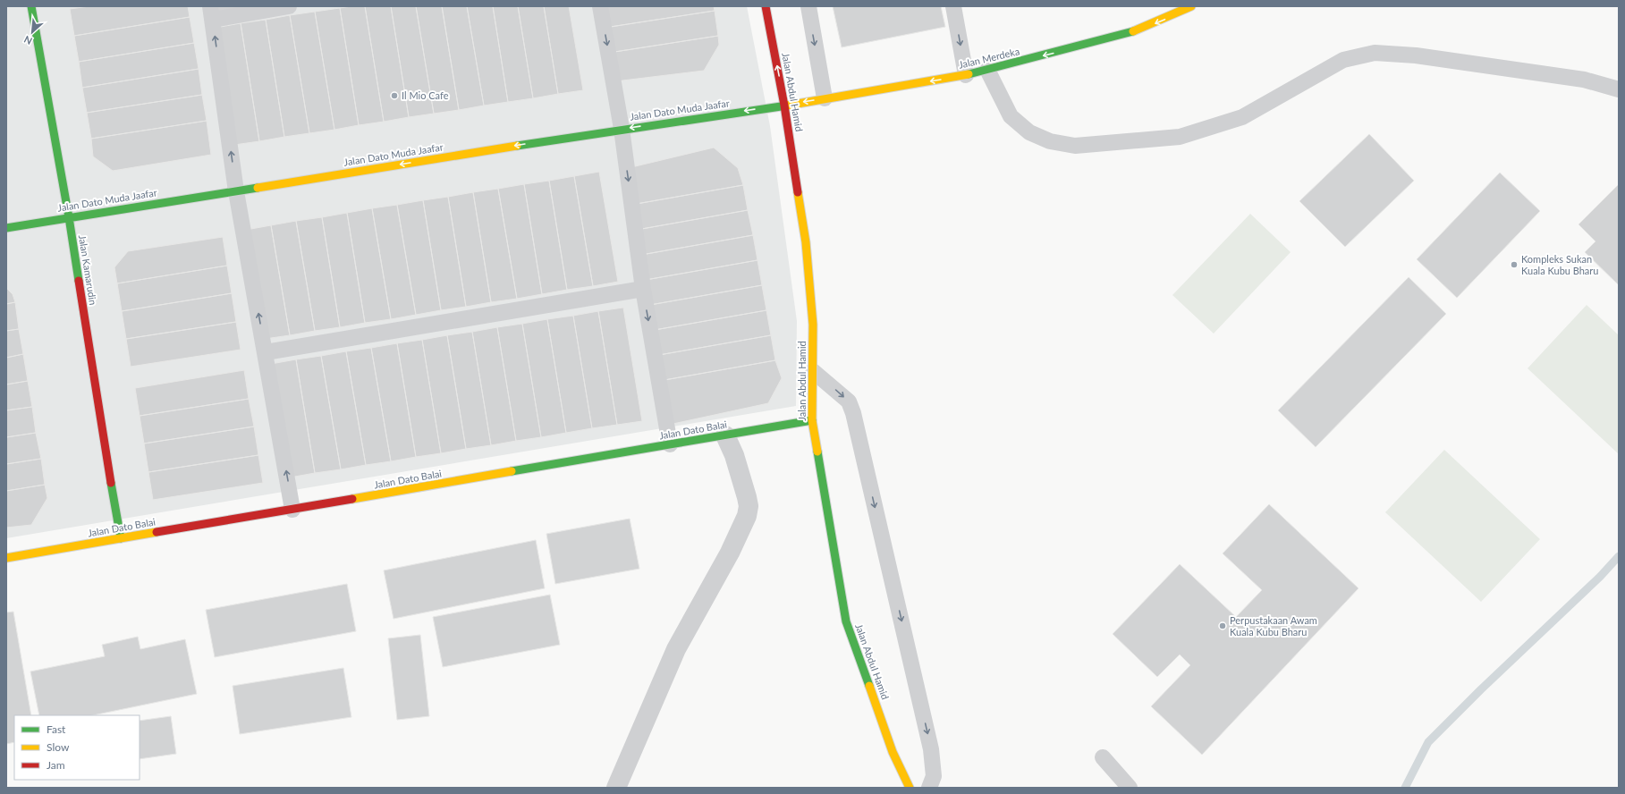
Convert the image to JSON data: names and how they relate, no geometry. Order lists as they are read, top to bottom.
{
  "streets": {
    "street": [
      "Jalan Merdeka",
      "Jalan Abdul Hamid",
      "Jalan Dato Muda Jaafar",
      "Jalan Kamarudin",
      "Jalan Dato Balai"
    ]
  },
  "crossings": [
    ["Jalan Merdeka", "Jalan Abdul Hamid"],
    ["Jalan Merdeka", "Jalan Dato Muda Jaafar"],
    ["Jalan Abdul Hamid", "Jalan Dato Muda Jaafar"],
    ["Jalan Abdul Hamid", "Jalan Dato Balai"],
    ["Jalan Dato Muda Jaafar", "Jalan Kamarudin"],
    ["Jalan Kamarudin", "Jalan Dato Balai"]
  ],
  "one_way": ["Jalan Merdeka", "Jalan Dato Muda Jaafar"],
  "places": ["Il Mio Cafe", "Kompleks Sukan Kuala Kubu Bharu", "Perpustakaan Awam Kuala Kubu Bharu"],
  "legend": ["Fast", "Slow", "Jam"],
  "north": "bottom left"
}
